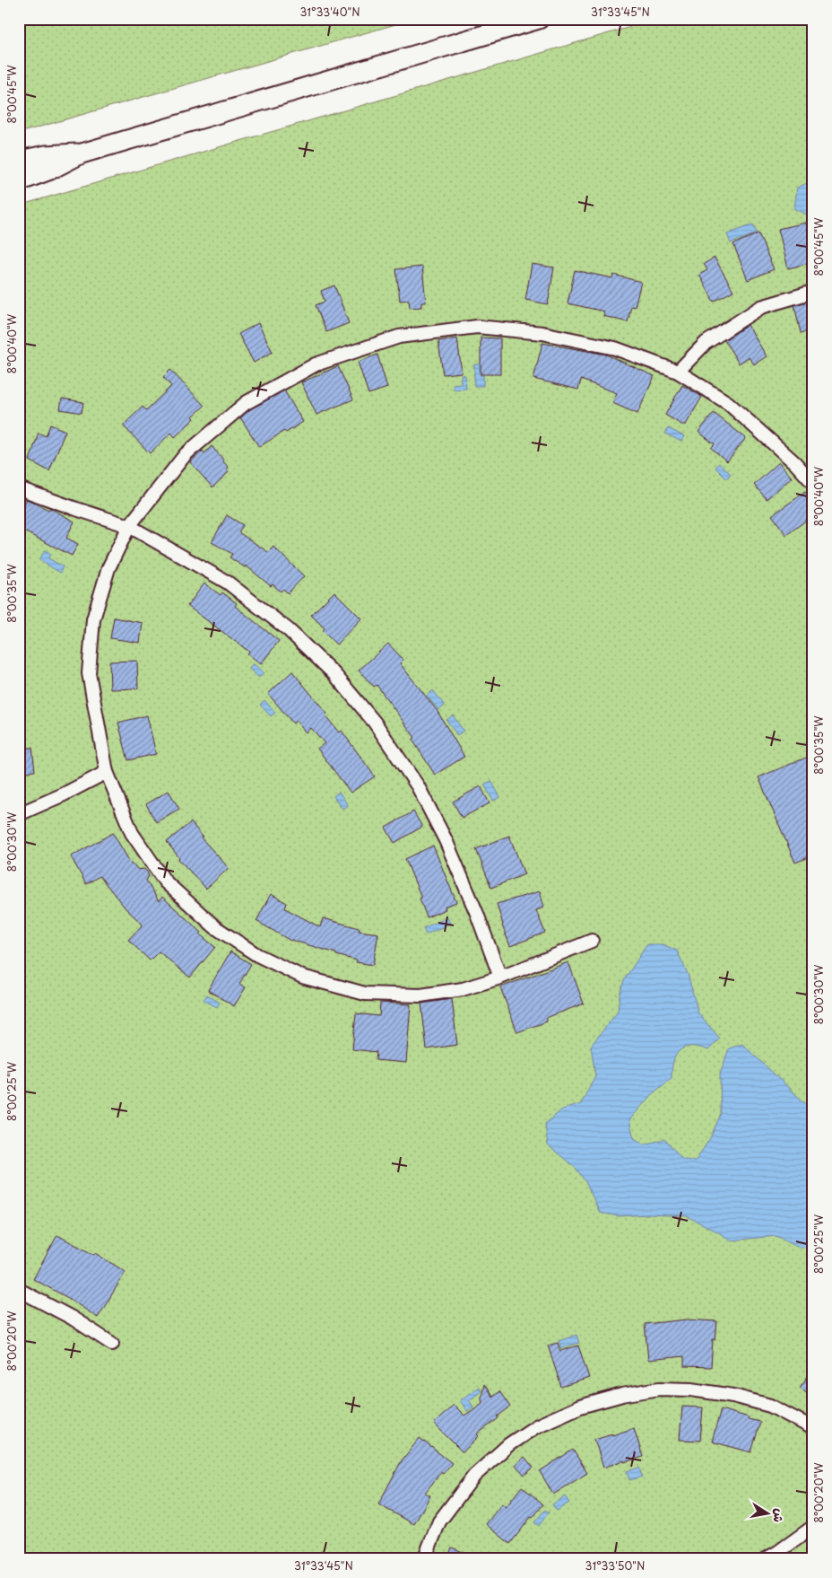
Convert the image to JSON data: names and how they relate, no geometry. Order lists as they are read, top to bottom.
{
  "north": "right",
  "coordinates": [
    "31°33'40\"N",
    "31°33'45\"N",
    "8°00'45\"W",
    "8°00'40\"W",
    "8°00'35\"W",
    "8°00'30\"W",
    "8°00'25\"W",
    "8°00'20\"W",
    "31°33'50\"N"
  ]
}
